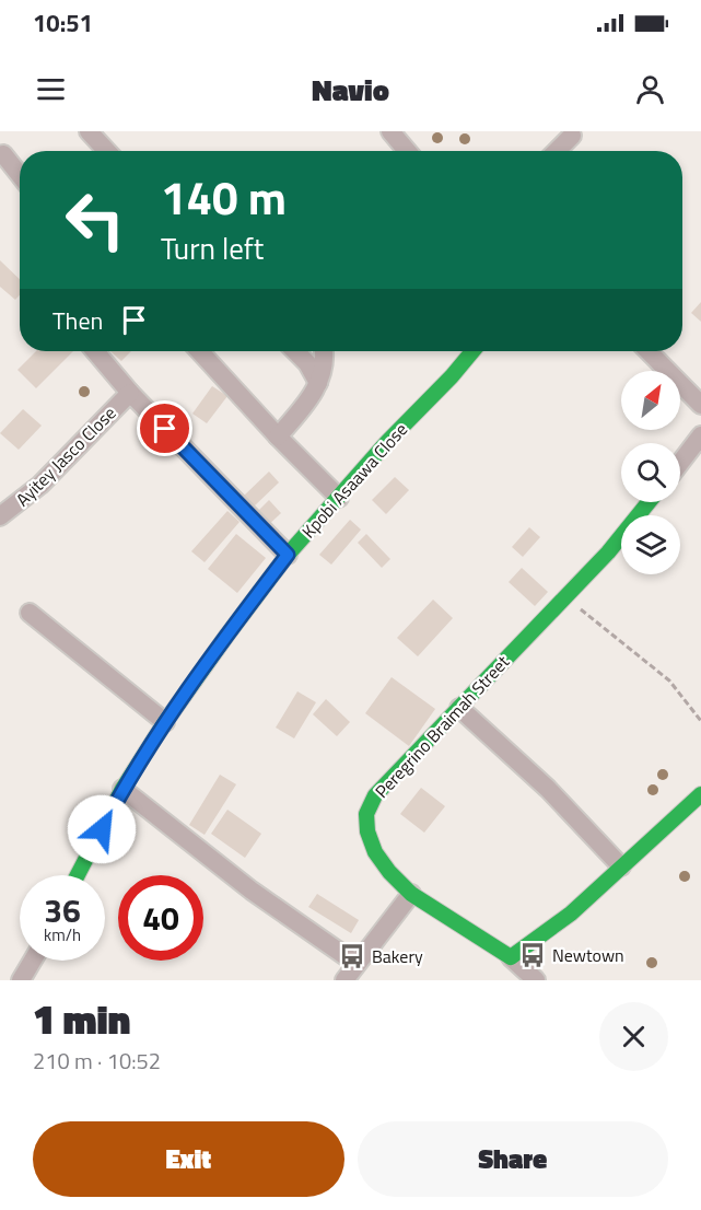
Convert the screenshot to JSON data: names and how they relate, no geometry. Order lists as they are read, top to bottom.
{
  "streets": {
    "street": ["Ayitey Jasco Close", "Kpobi Asaawa Close", "Peregrino Braimah Street"]
  },
  "places": {
    "bus stop": ["Newtown", "Bakery"]
  },
  "north": "top right",
  "page": {
    "status": "10:51",
    "header": "Navio",
    "turn": ["140 m", "Turn left"],
    "then": "Then",
    "speed": "36 km/h",
    "limit": "40",
    "heading": ["1 min", "210 m · 10:52"],
    "buttons": ["Exit", "Share"]
  }
}
